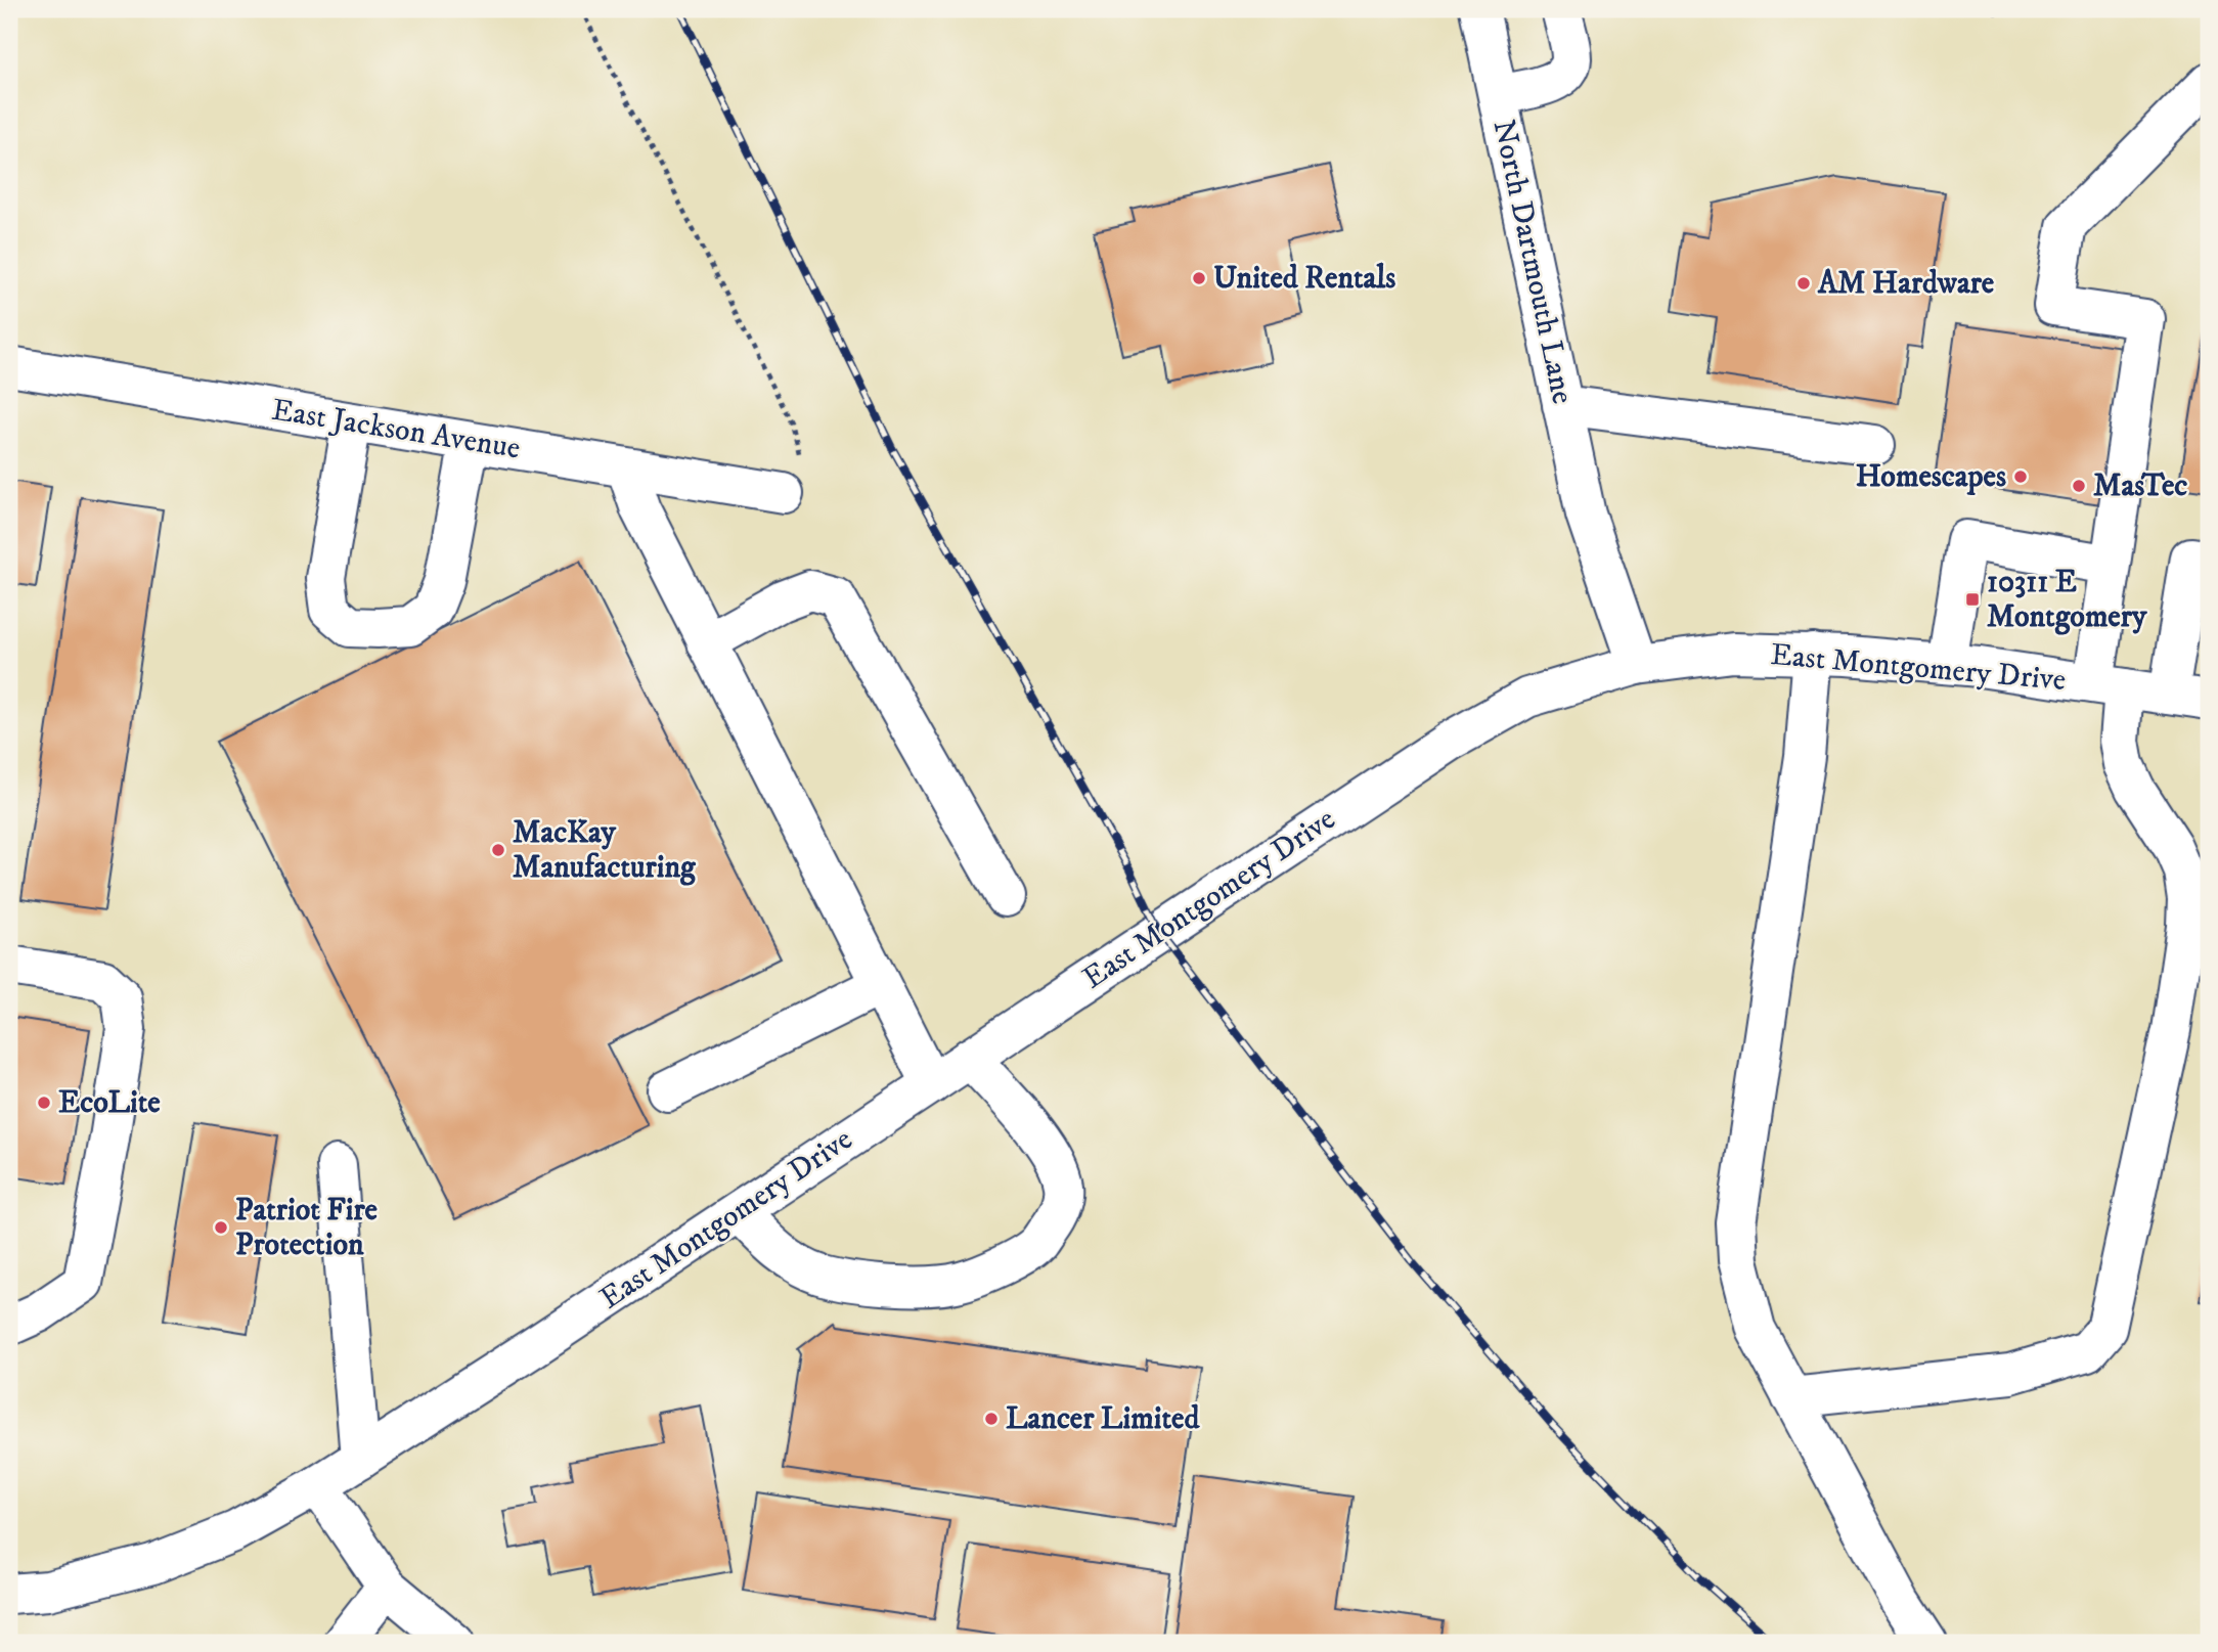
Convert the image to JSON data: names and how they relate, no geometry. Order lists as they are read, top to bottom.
{
  "streets": {
    "main road": ["North Dartmouth Lane", "East Jackson Avenue", "East Montgomery Drive"]
  },
  "crossings": [
    ["North Dartmouth Lane", "East Montgomery Drive"]
  ],
  "places": {
    "other": [
      "United Rentals",
      "AM Hardware",
      "Homescapes",
      "MasTec",
      "MacKay Manufacturing",
      "EcoLite",
      "Patriot Fire Protection",
      "Lancer Limited"
    ],
    "transit": ["10311 E Montgomery"]
  }
}
